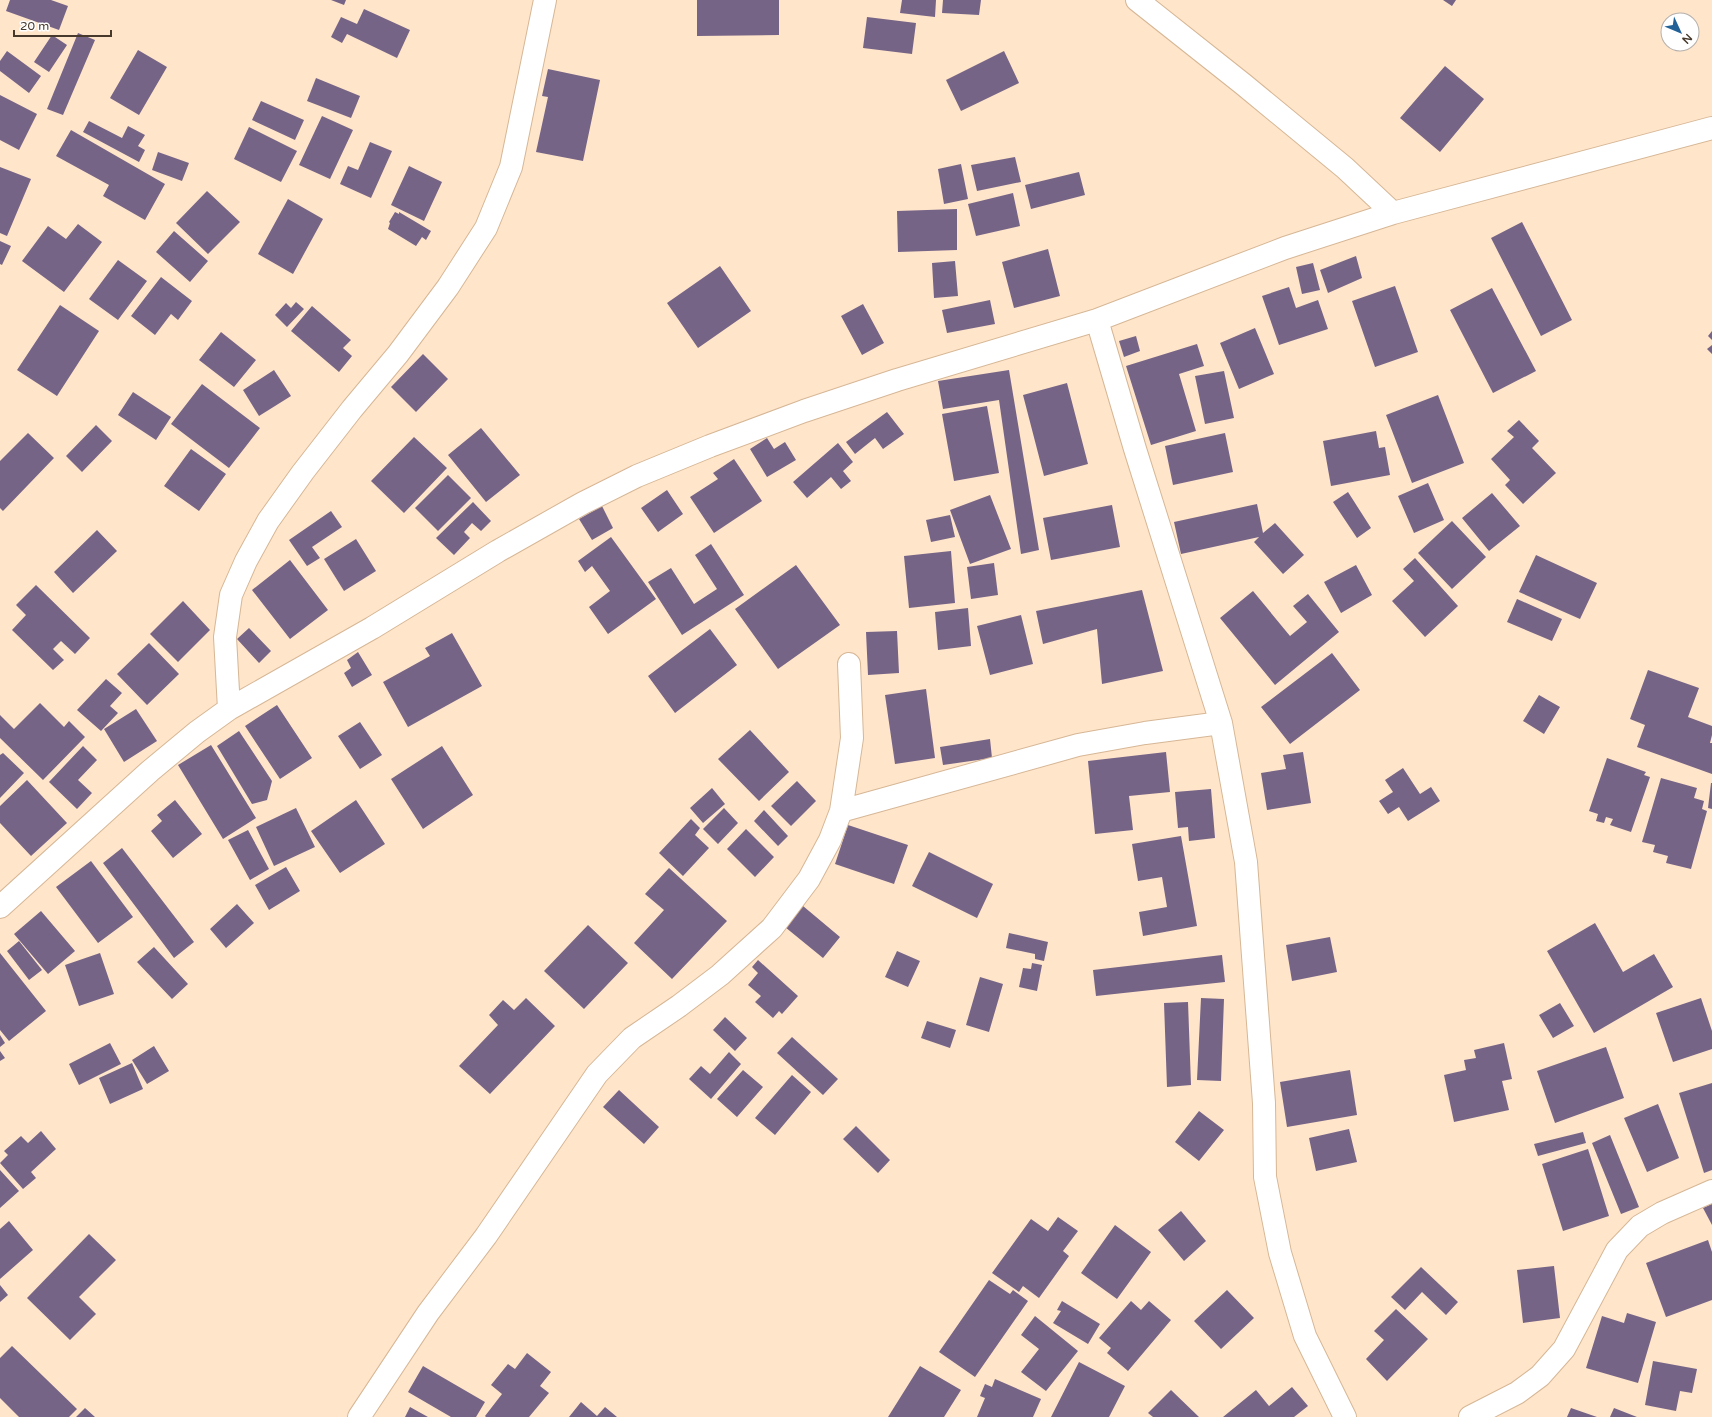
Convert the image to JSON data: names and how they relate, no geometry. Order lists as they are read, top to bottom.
{
  "scale_bar": "20 m",
  "north": "bottom right"
}
